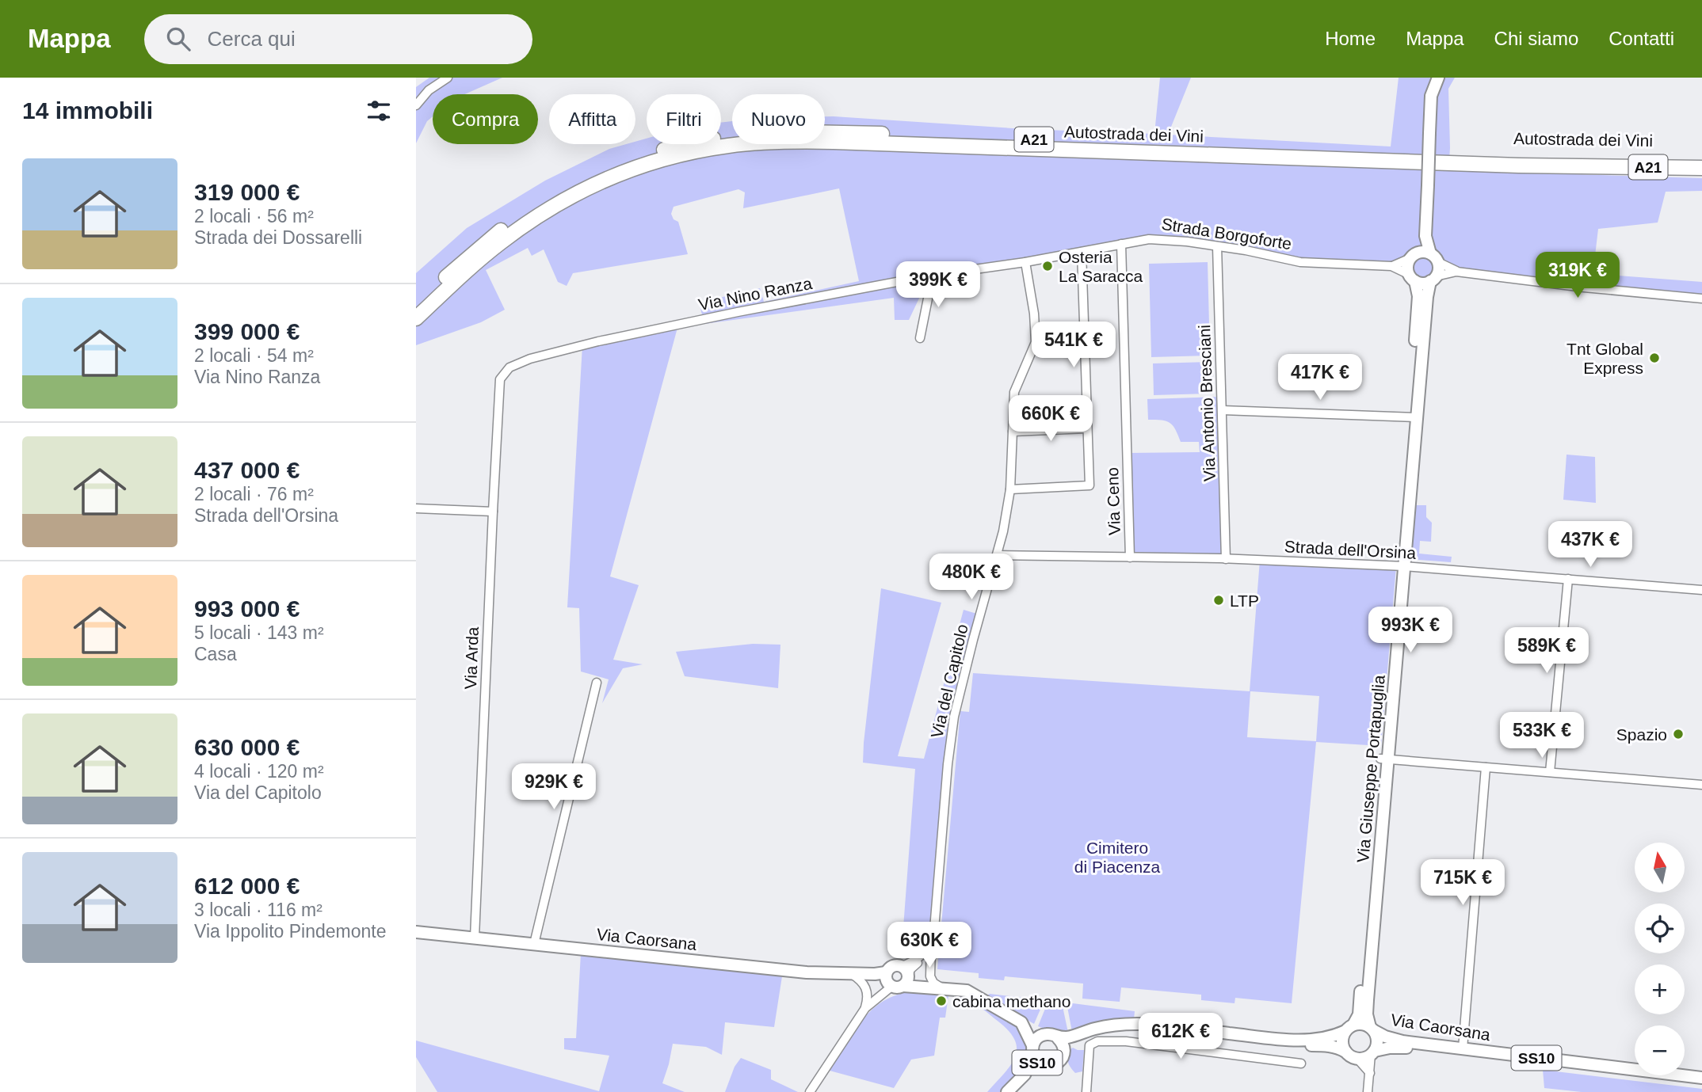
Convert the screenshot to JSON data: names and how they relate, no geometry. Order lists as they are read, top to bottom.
{
  "streets": {
    "highway": ["Autostrada dei Vini", "A21"],
    "main road": ["Via Giuseppe Portapuglia", "Via Caorsana", "SS10"],
    "street": [
      "Strada Borgoforte",
      "Via Nino Ranza",
      "Via Antonio Bresciani",
      "Via Ceno",
      "Strada dell'Orsina",
      "Via Arda",
      "Via del Capitolo"
    ]
  },
  "crossings": [
    ["Strada Borgoforte", "Via Nino Ranza"],
    ["Strada Borgoforte", "Via Antonio Bresciani"],
    ["Strada Borgoforte", "Via Ceno"],
    ["Strada Borgoforte", "Via del Capitolo"],
    ["Strada Borgoforte", "Via Giuseppe Portapuglia"],
    ["Via Nino Ranza", "Via Arda"],
    ["Via Nino Ranza", "Via del Capitolo"],
    ["Via Antonio Bresciani", "Strada dell'Orsina"],
    ["Via Ceno", "Strada dell'Orsina"],
    ["Strada dell'Orsina", "Via del Capitolo"],
    ["Strada dell'Orsina", "Via Giuseppe Portapuglia"],
    ["Via Arda", "Via Caorsana"],
    ["Via Giuseppe Portapuglia", "Via Caorsana"],
    ["Via Giuseppe Portapuglia", "SS10"],
    ["Via Caorsana", "SS10"]
  ],
  "parks": ["Cimitero di Piacenza"],
  "places": [
    "Osteria La Saracca",
    "Tnt Global Express",
    "LTP",
    "Spazio",
    "cabina methano"
  ],
  "north": "top",
  "page": {
    "header": "Mappa",
    "search": "Cerca qui",
    "nav": [
      "Home",
      "Mappa",
      "Chi siamo",
      "Contatti"
    ],
    "heading": "14 immobili",
    "chip": [
      "Compra",
      "Affitta",
      "Filtri",
      "Nuovo"
    ],
    "list": [
      {
        "name": "319 000 €",
        "note": "2 locali · 56 m² · Strada dei Dossarelli"
      },
      {
        "name": "399 000 €",
        "note": "2 locali · 54 m² · Via Nino Ranza"
      },
      {
        "name": "437 000 €",
        "note": "2 locali · 76 m² · Strada dell'Orsina"
      },
      {
        "name": "993 000 €",
        "note": "5 locali · 143 m² · Casa"
      },
      {
        "name": "630 000 €",
        "note": "4 locali · 120 m² · Via del Capitolo"
      },
      {
        "name": "612 000 €",
        "note": "3 locali · 116 m² · Via Ippolito Pindemonte"
      }
    ],
    "price": [
      "319K €",
      "399K €",
      "541K €",
      "417K €",
      "660K €",
      "437K €",
      "480K €",
      "993K €",
      "589K €",
      "533K €",
      "929K €",
      "715K €",
      "630K €",
      "612K €"
    ],
    "map_buttons": ["+", "−"]
  }
}
